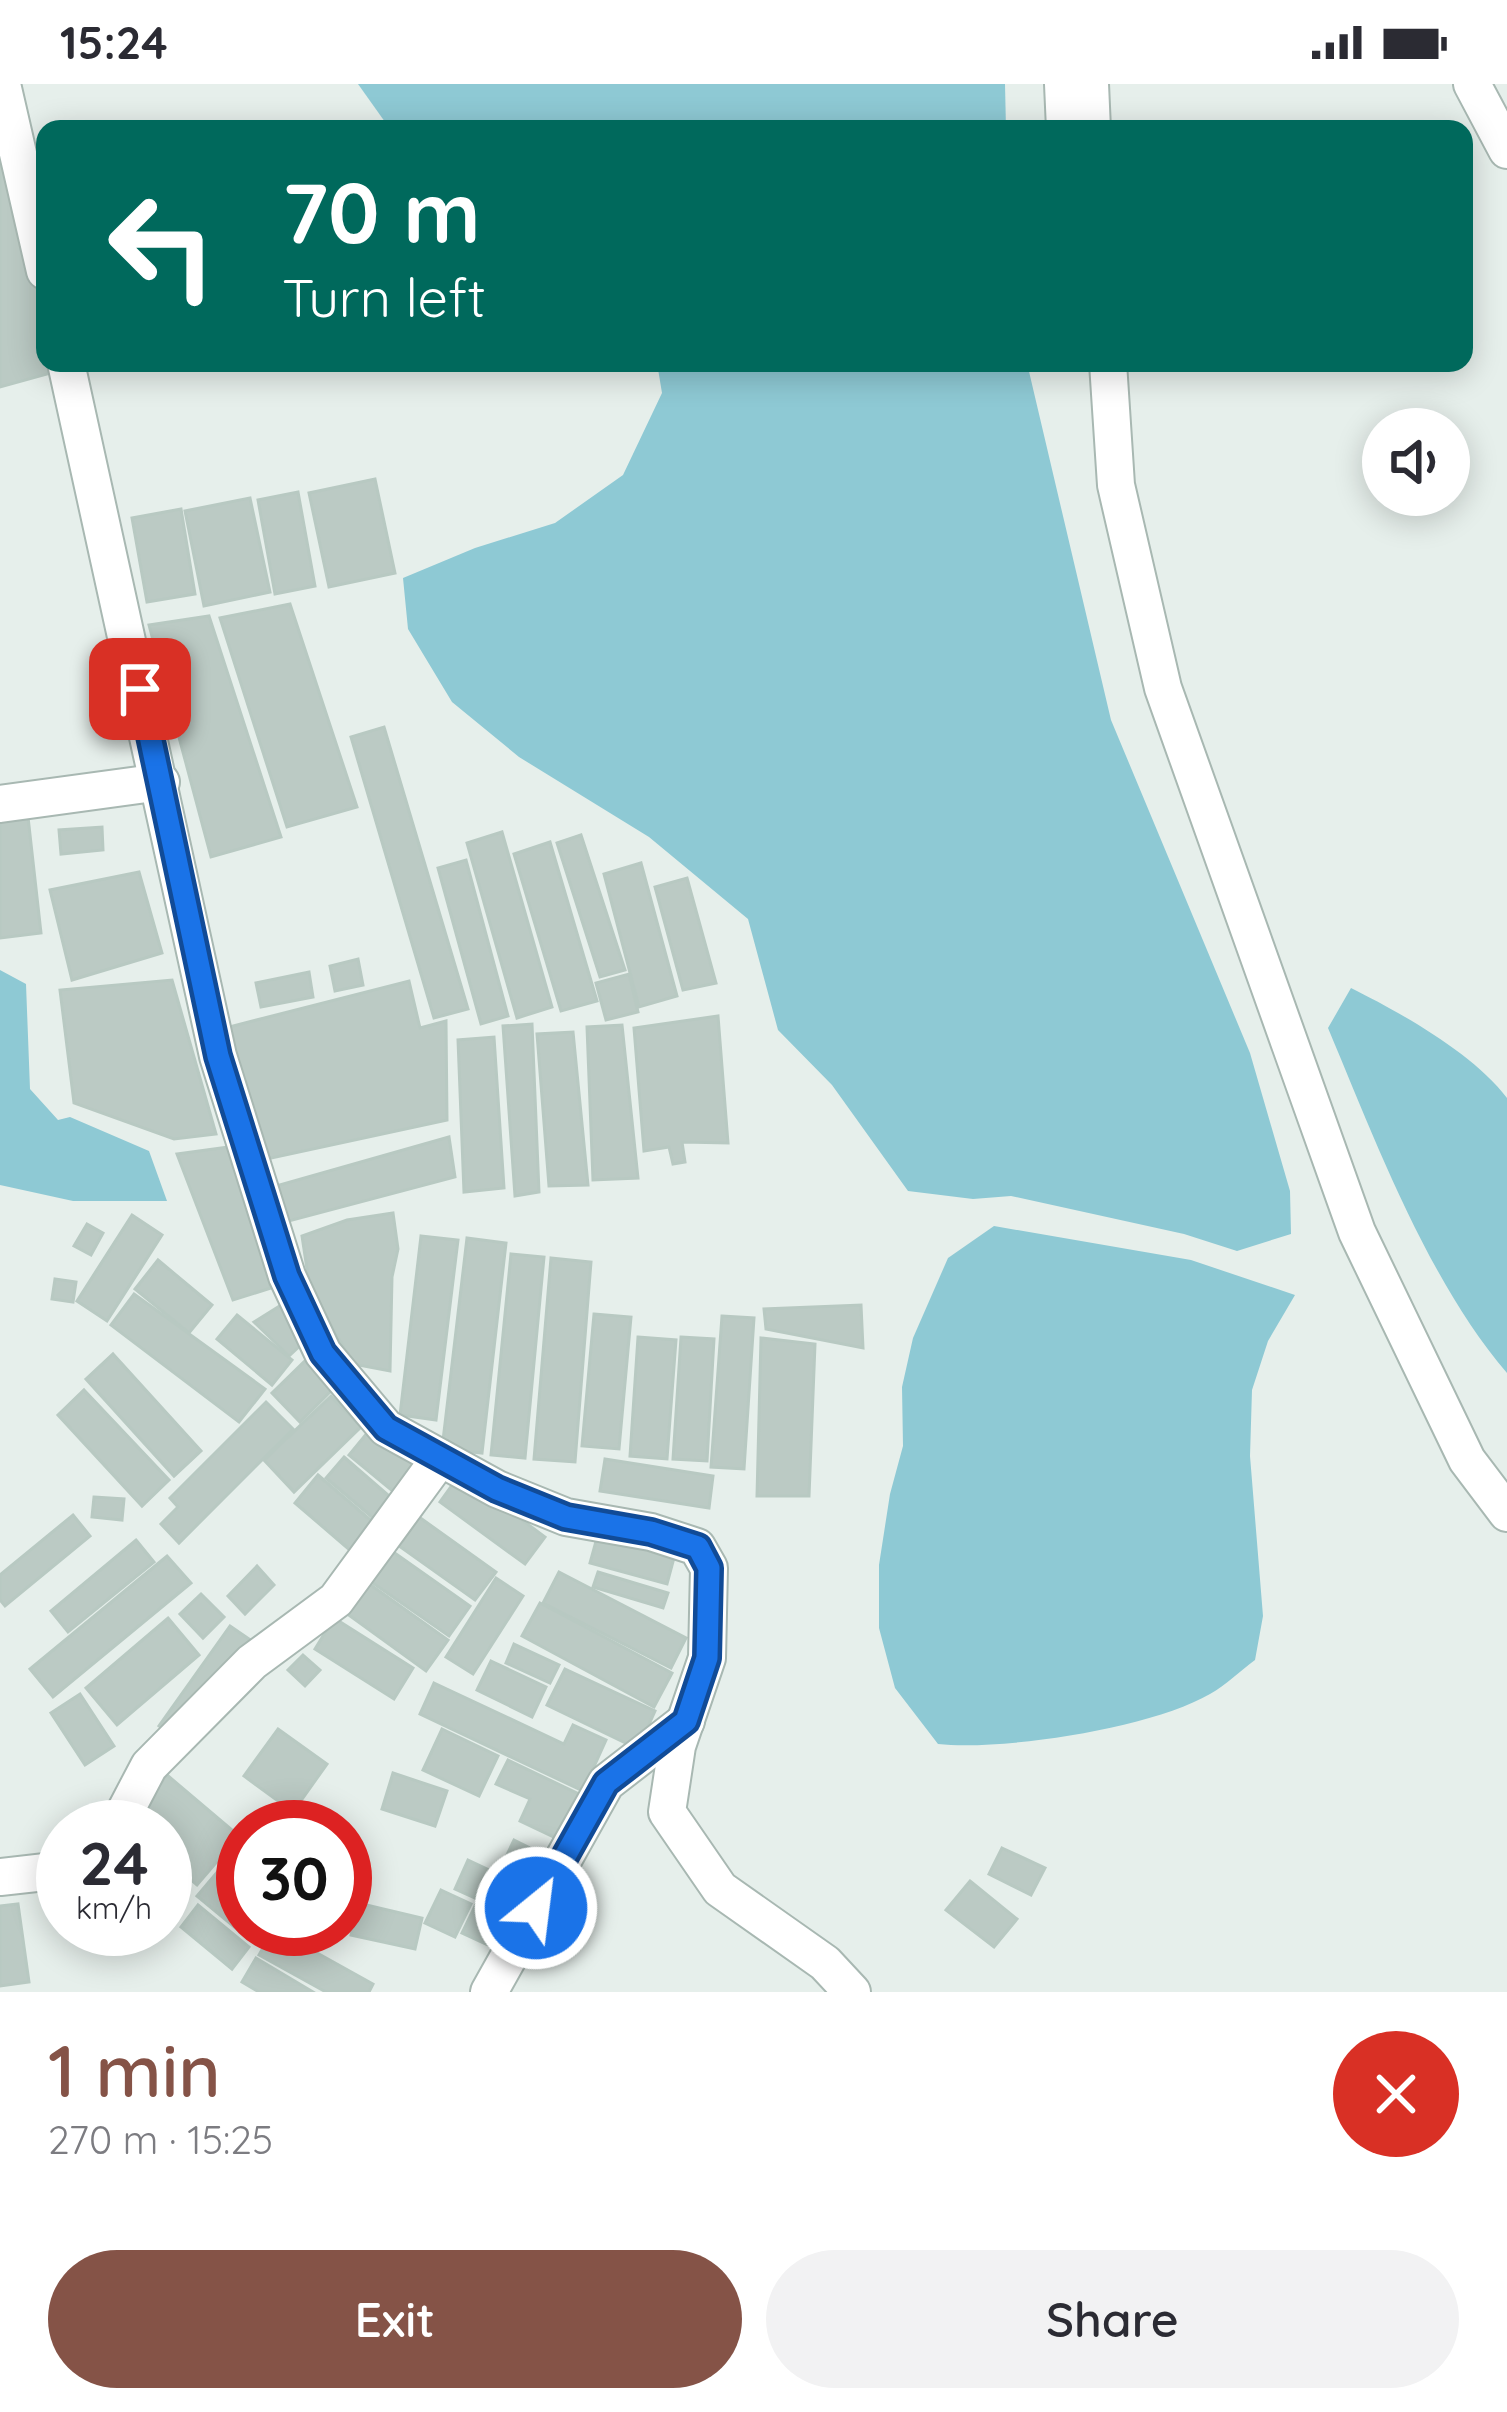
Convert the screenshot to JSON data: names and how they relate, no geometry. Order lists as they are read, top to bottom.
{
  "page": {
    "status": "15:24",
    "turn": ["70 m", "Turn left"],
    "speed": "24 km/h",
    "limit": "30",
    "heading": ["1 min", "270 m · 15:25"],
    "buttons": ["Exit", "Share"]
  }
}
